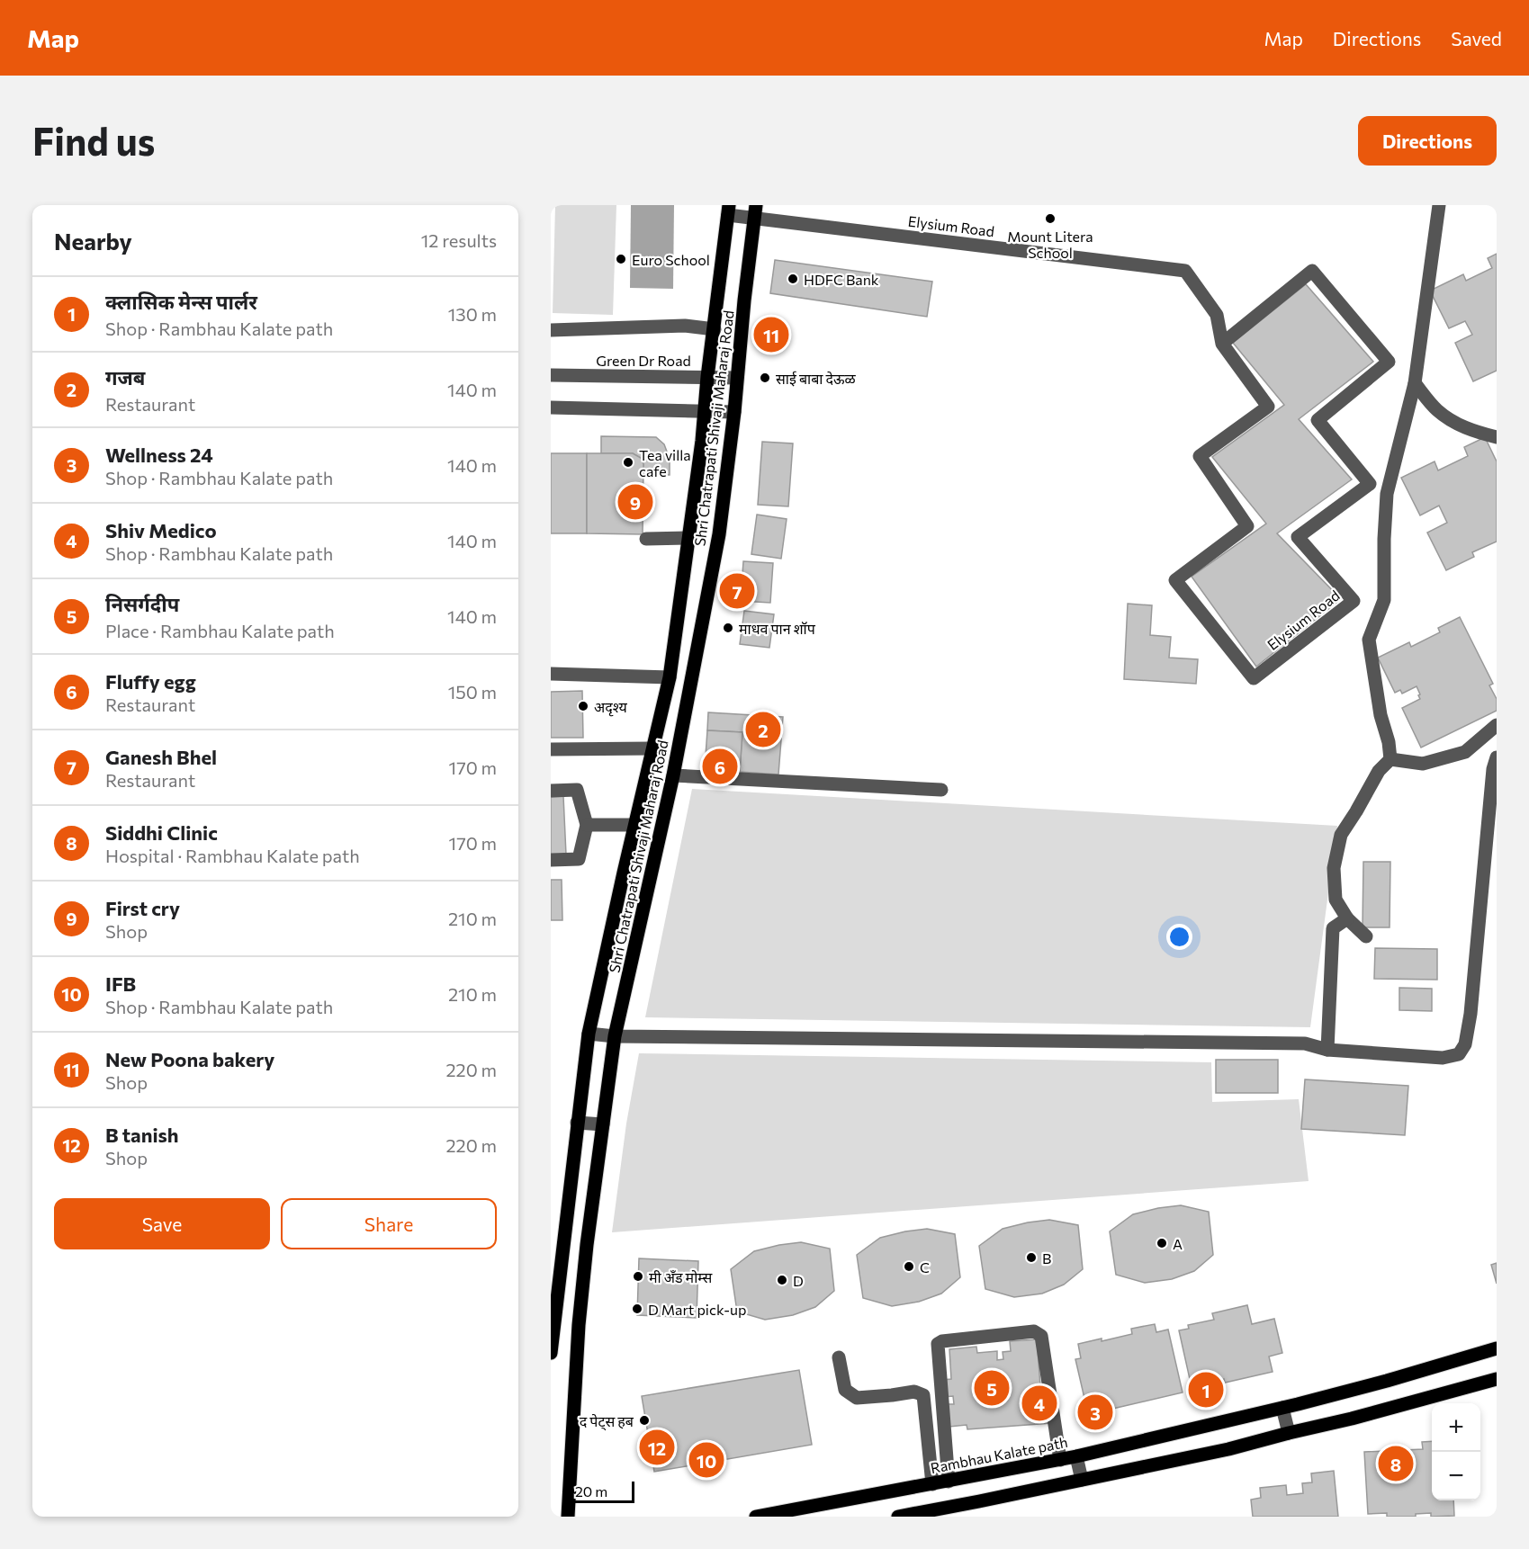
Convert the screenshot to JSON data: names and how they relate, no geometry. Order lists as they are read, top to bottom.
{
  "streets": {
    "main road": ["Shri Chatrapati Shivaji Maharaj Road", "Rambhau Kalate path"],
    "street": ["Elysium Road", "Green Dr Road"]
  },
  "crossings": [
    ["Elysium Road", "Shri Chatrapati Shivaji Maharaj Road"],
    ["Green Dr Road", "Shri Chatrapati Shivaji Maharaj Road"]
  ],
  "places": [
    "Mount Litera School",
    "Euro School",
    "HDFC Bank",
    "साई बाबा देऊळ",
    "Tea villa cafe",
    "माधव पान शॉप",
    "अदृश्य",
    "A",
    "B",
    "C",
    "मी अँड मोम्स",
    "D",
    "D Mart pick-up",
    "द पेट्स हब"
  ],
  "scale_bar": "20 m",
  "page": {
    "header": "Map",
    "nav": ["Map", "Directions", "Saved"],
    "buttons": [
      "Directions",
      ["Save", "Share"]
    ],
    "title": "Find us",
    "heading": ["Nearby", "12 results"],
    "list": [
      {
        "mark": "1",
        "name": "क्लासिक मेन्स पार्लर",
        "note": "Shop · Rambhau Kalate path",
        "value": "130 m"
      },
      {
        "mark": "2",
        "name": "गजब",
        "note": "Restaurant",
        "value": "140 m"
      },
      {
        "mark": "3",
        "name": "Wellness 24",
        "note": "Shop · Rambhau Kalate path",
        "value": "140 m"
      },
      {
        "mark": "4",
        "name": "Shiv Medico",
        "note": "Shop · Rambhau Kalate path",
        "value": "140 m"
      },
      {
        "mark": "5",
        "name": "निसर्गदीप",
        "note": "Place · Rambhau Kalate path",
        "value": "140 m"
      },
      {
        "mark": "6",
        "name": "Fluffy egg",
        "note": "Restaurant",
        "value": "150 m"
      },
      {
        "mark": "7",
        "name": "Ganesh Bhel",
        "note": "Restaurant",
        "value": "170 m"
      },
      {
        "mark": "8",
        "name": "Siddhi Clinic",
        "note": "Hospital · Rambhau Kalate path",
        "value": "170 m"
      },
      {
        "mark": "9",
        "name": "First cry",
        "note": "Shop",
        "value": "210 m"
      },
      {
        "mark": "10",
        "name": "IFB",
        "note": "Shop · Rambhau Kalate path",
        "value": "210 m"
      },
      {
        "mark": "11",
        "name": "New Poona bakery",
        "note": "Shop",
        "value": "220 m"
      },
      {
        "mark": "12",
        "name": "B tanish",
        "note": "Shop",
        "value": "220 m"
      }
    ],
    "pins": [
      "11",
      "9",
      "7",
      "2",
      "6",
      "5",
      "1",
      "4",
      "3",
      "12",
      "10",
      "8"
    ],
    "map_buttons": ["+", "−"],
    "scale": "20 m"
  }
}
